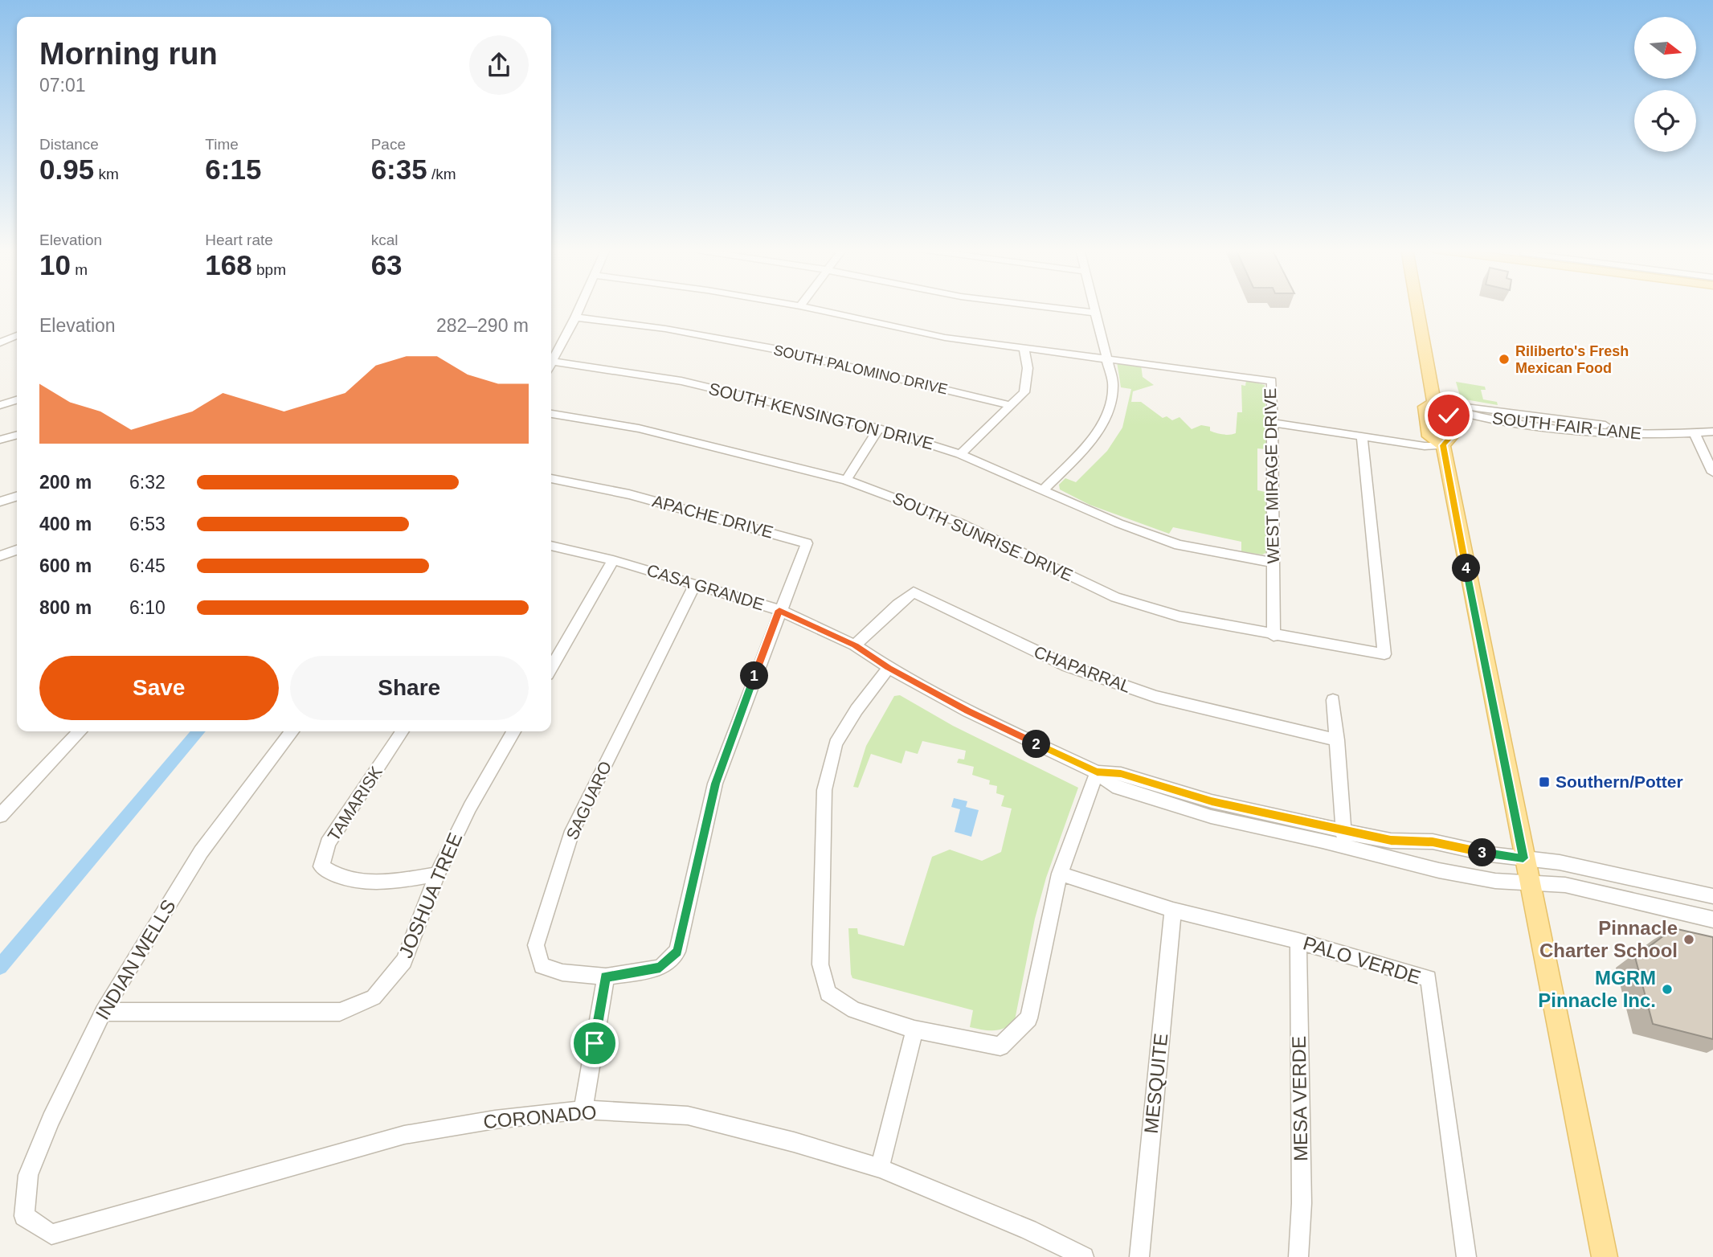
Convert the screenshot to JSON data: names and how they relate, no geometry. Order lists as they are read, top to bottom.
{
  "streets": {
    "street": [
      "SOUTH PALOMINO DRIVE",
      "SOUTH KENSINGTON DRIVE",
      "SOUTH FAIR LANE",
      "WEST MIRAGE DRIVE",
      "APACHE DRIVE",
      "SOUTH SUNRISE DRIVE",
      "CASA GRANDE",
      "CHAPARRAL",
      "SAGUARO",
      "TAMARISK",
      "JOSHUA TREE",
      "INDIAN WELLS",
      "PALO VERDE",
      "MESQUITE",
      "MESA VERDE",
      "CORONADO"
    ]
  },
  "crossings": [
    ["SOUTH KENSINGTON DRIVE", "WEST MIRAGE DRIVE"],
    ["WEST MIRAGE DRIVE", "SOUTH SUNRISE DRIVE"],
    ["APACHE DRIVE", "CASA GRANDE"],
    ["CASA GRANDE", "CHAPARRAL"],
    ["CASA GRANDE", "SAGUARO"],
    ["TAMARISK", "JOSHUA TREE"],
    ["JOSHUA TREE", "INDIAN WELLS"],
    ["INDIAN WELLS", "CORONADO"],
    ["PALO VERDE", "MESQUITE"],
    ["PALO VERDE", "MESA VERDE"]
  ],
  "places": {
    "other": ["Riliberto's Fresh Mexican Food", "Pinnacle Charter School", "MGRM Pinnacle Inc."],
    "transit": ["Southern/Potter"]
  },
  "north": "right",
  "page": {
    "heading": ["Morning run", "07:01"],
    "stats": [
      ["Distance", "0.95 km"],
      ["Time", "6:15"],
      ["Pace", "6:35 /km"],
      ["Elevation", "10 m"],
      ["Heart rate", "168 bpm"],
      ["kcal", "63"]
    ],
    "chart": ["Elevation", "282–290 m"],
    "list": [
      {
        "name": "200 m",
        "note": "6:32"
      },
      {
        "name": "400 m",
        "note": "6:53"
      },
      {
        "name": "600 m",
        "note": "6:45"
      },
      {
        "name": "800 m",
        "note": "6:10"
      }
    ],
    "pins": [
      "4",
      "1",
      "2",
      "3"
    ],
    "buttons": ["Save", "Share"]
  }
}
